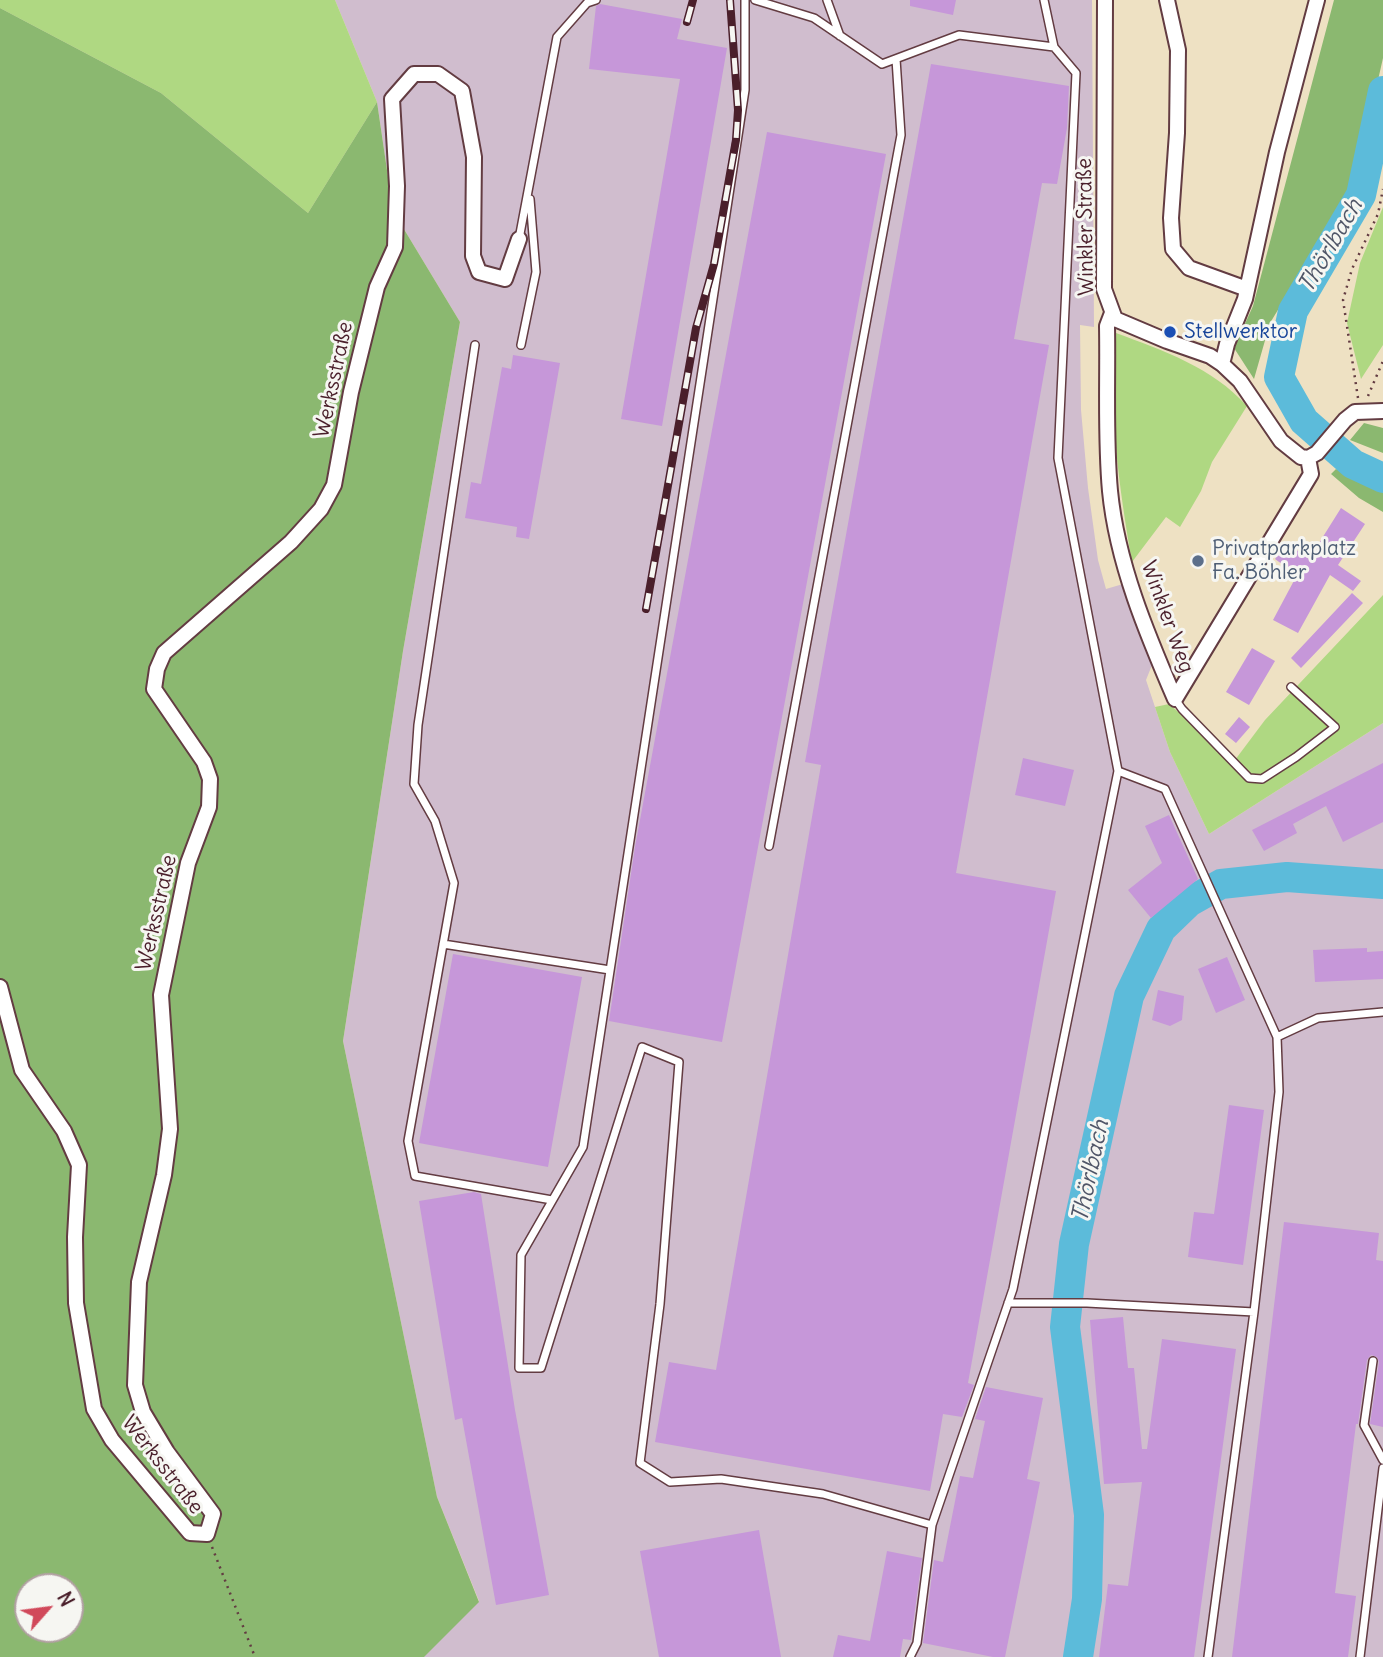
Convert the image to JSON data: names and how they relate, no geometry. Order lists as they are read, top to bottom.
{
  "streets": {
    "street": ["Winkler Straße", "Werksstraße", "Winkler Weg"]
  },
  "crossings": [
    ["Winkler Straße", "Winkler Weg"]
  ],
  "water": ["Thörlbach"],
  "places": ["Stellwerktor", "Privatparkplatz Fa. Böhler"],
  "north": "top right"
}
